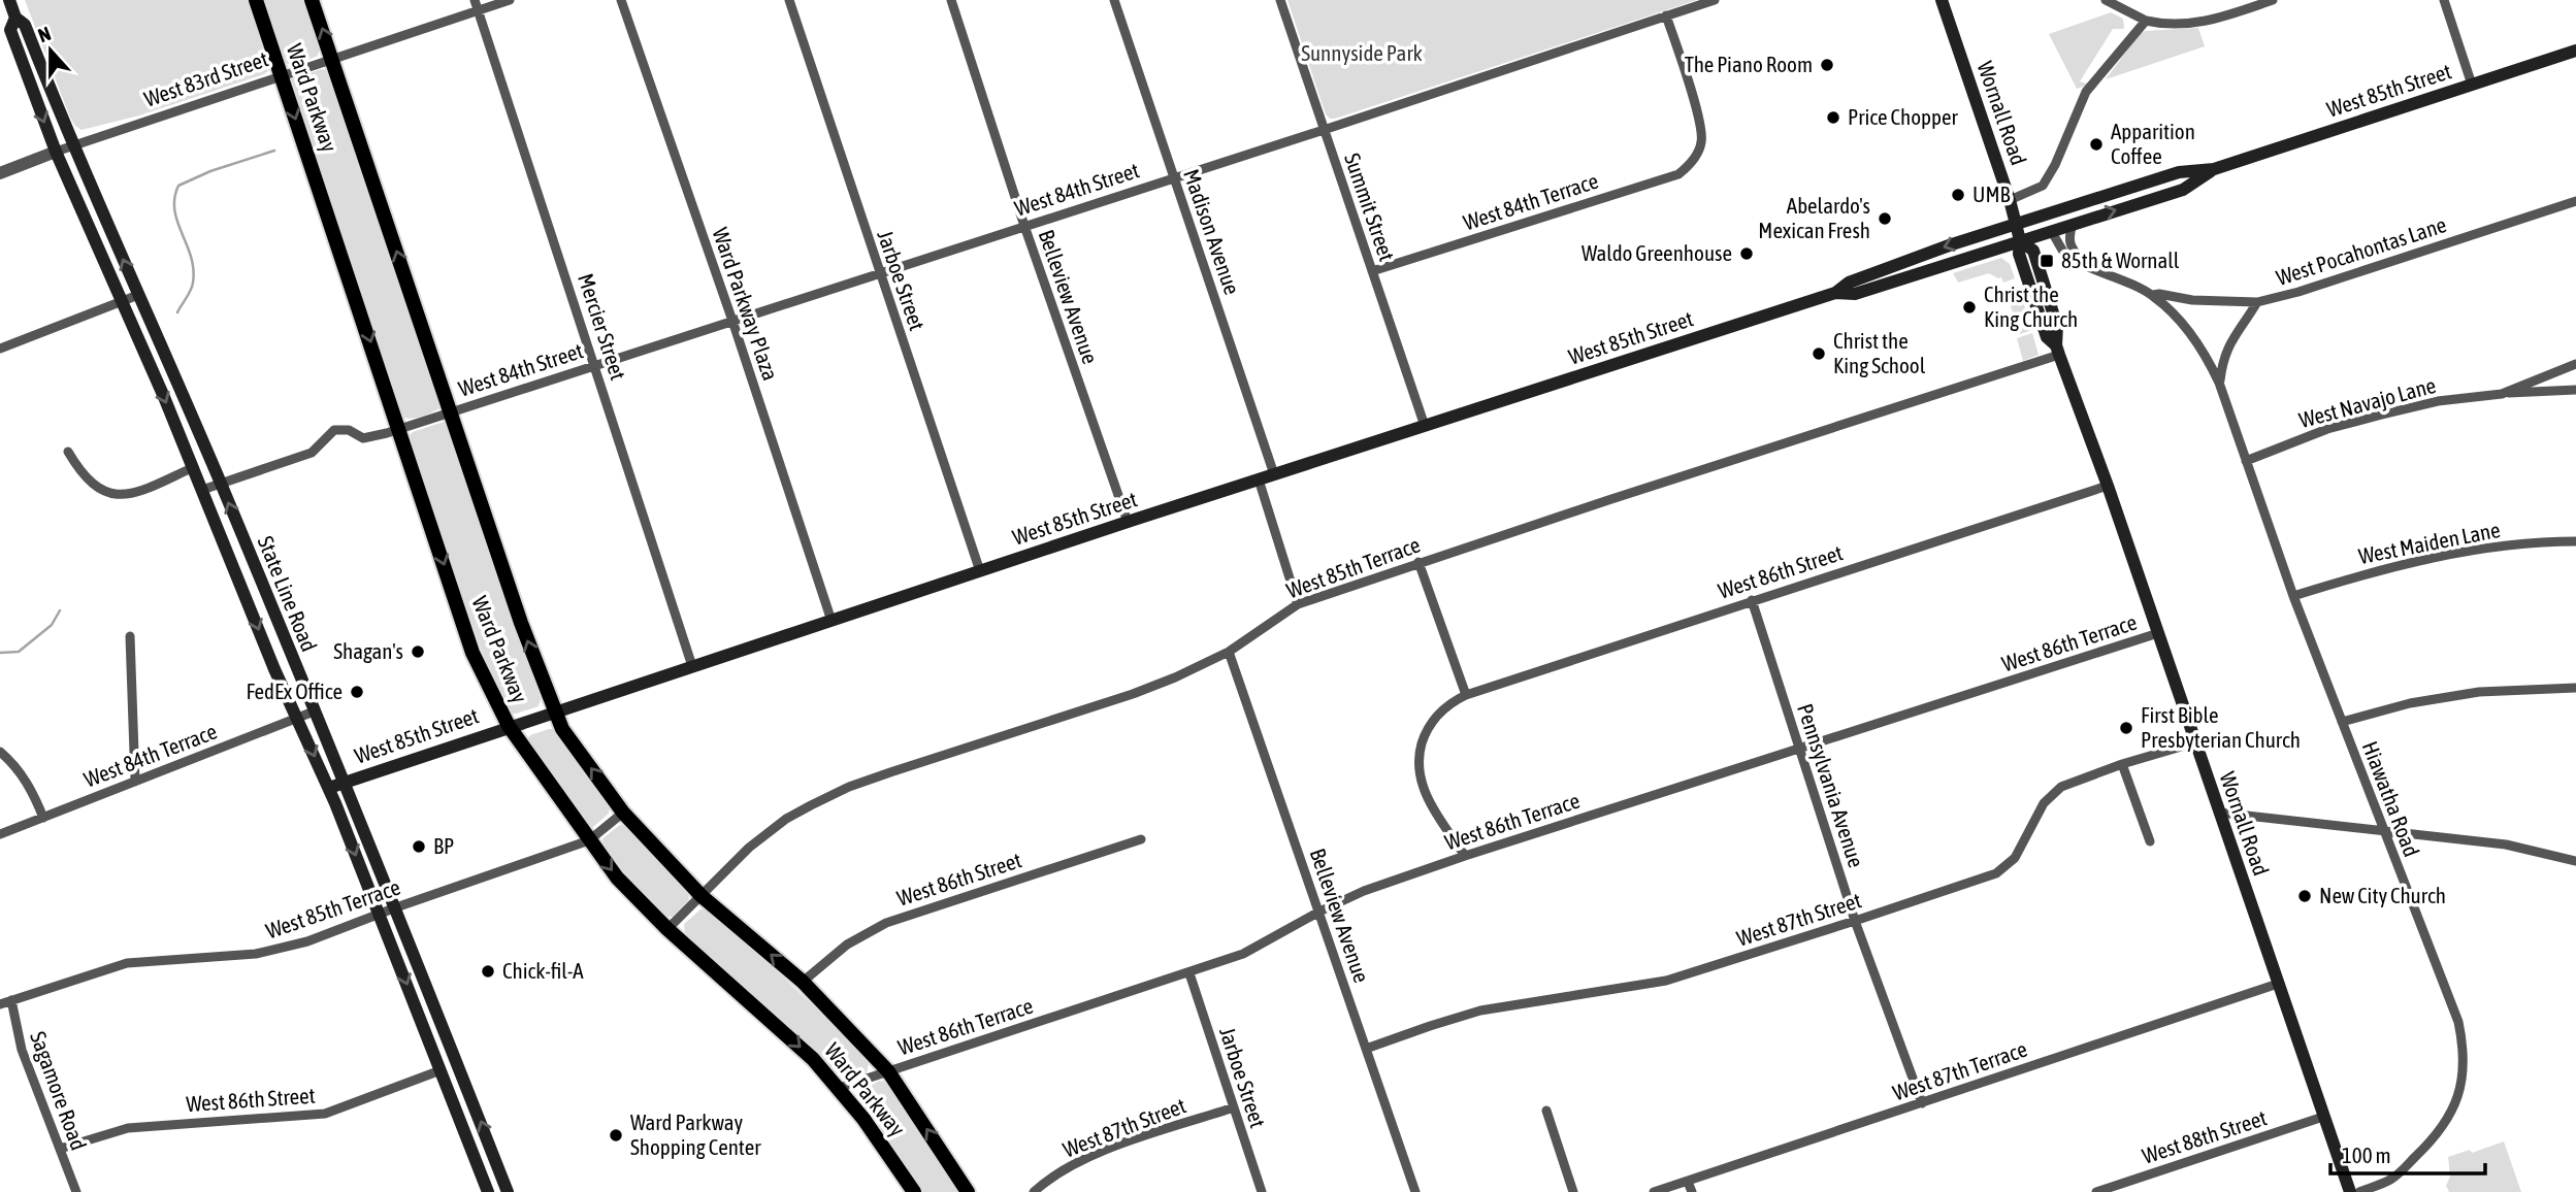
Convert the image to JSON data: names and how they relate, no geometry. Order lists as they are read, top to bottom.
{
  "streets": {
    "main road": [
      "West 85th Street",
      "Ward Parkway",
      "Wornall Road",
      "State Line Road"
    ],
    "street": [
      "West 83rd Street",
      "West 84th Street",
      "West 84th Terrace",
      "Summit Street",
      "Madison Avenue",
      "West Pocahontas Lane",
      "Jarboe Street",
      "Belleview Avenue",
      "Ward Parkway Plaza",
      "Mercier Street",
      "West Navajo Lane",
      "West Maiden Lane",
      "West 85th Terrace",
      "West 86th Street",
      "West 86th Terrace",
      "Pennsylvania Avenue",
      "Hiawatha Road",
      "West 87th Street",
      "West 87th Terrace",
      "Sagamore Road",
      "West 88th Street"
    ]
  },
  "crossings": [
    ["West 83rd Street", "Ward Parkway"],
    ["West 83rd Street", "Mercier Street"],
    ["West 83rd Street", "State Line Road"],
    ["West 85th Street", "Ward Parkway"],
    ["West 85th Street", "Wornall Road"],
    ["West 85th Street", "Summit Street"],
    ["West 85th Street", "Madison Avenue"],
    ["West 85th Street", "Jarboe Street"],
    ["West 85th Street", "Belleview Avenue"],
    ["West 85th Street", "Ward Parkway Plaza"],
    ["West 85th Street", "Mercier Street"],
    ["West 85th Street", "State Line Road"],
    ["West 85th Street", "Hiawatha Road"],
    ["Ward Parkway", "West 84th Street"],
    ["Ward Parkway", "West 85th Terrace"],
    ["Ward Parkway", "West 86th Street"],
    ["Ward Parkway", "West 86th Terrace"],
    ["Wornall Road", "West 85th Terrace"],
    ["Wornall Road", "West 86th Street"],
    ["Wornall Road", "West 86th Terrace"],
    ["Wornall Road", "West 87th Street"],
    ["Wornall Road", "West 87th Terrace"],
    ["Wornall Road", "West 88th Street"],
    ["West 84th Street", "West 84th Terrace"],
    ["West 84th Street", "Summit Street"],
    ["West 84th Street", "Madison Avenue"],
    ["West 84th Street", "Jarboe Street"],
    ["West 84th Street", "Belleview Avenue"],
    ["West 84th Street", "Ward Parkway Plaza"],
    ["West 84th Street", "Mercier Street"],
    ["West 84th Terrace", "Summit Street"],
    ["West 84th Terrace", "State Line Road"],
    ["West Pocahontas Lane", "Hiawatha Road"],
    ["Jarboe Street", "West 86th Terrace"],
    ["Jarboe Street", "West 87th Street"],
    ["Belleview Avenue", "West 85th Terrace"],
    ["Belleview Avenue", "West 86th Terrace"],
    ["Belleview Avenue", "West 87th Street"],
    ["West Navajo Lane", "Hiawatha Road"],
    ["West Maiden Lane", "Hiawatha Road"],
    ["West 85th Terrace", "State Line Road"],
    ["West 85th Terrace", "Sagamore Road"],
    ["West 86th Street", "State Line Road"],
    ["West 86th Street", "Pennsylvania Avenue"],
    ["West 86th Street", "Sagamore Road"],
    ["West 86th Terrace", "Pennsylvania Avenue"],
    ["Pennsylvania Avenue", "West 87th Street"],
    ["Pennsylvania Avenue", "West 87th Terrace"]
  ],
  "parks": ["Sunnyside Park"],
  "places": {
    "other": [
      "The Piano Room",
      "Price Chopper",
      "Apparition Coffee",
      "UMB",
      "Abelardo's Mexican Fresh",
      "Waldo Greenhouse",
      "Christ the King Church",
      "Christ the King School",
      "Shagan's",
      "FedEx Office",
      "First Bible Presbyterian Church",
      "BP",
      "New City Church",
      "Chick-fil-A",
      "Ward Parkway Shopping Center"
    ],
    "transit": ["85th & Wornall"]
  },
  "scale_bar": "100 m",
  "north": "top"
}
